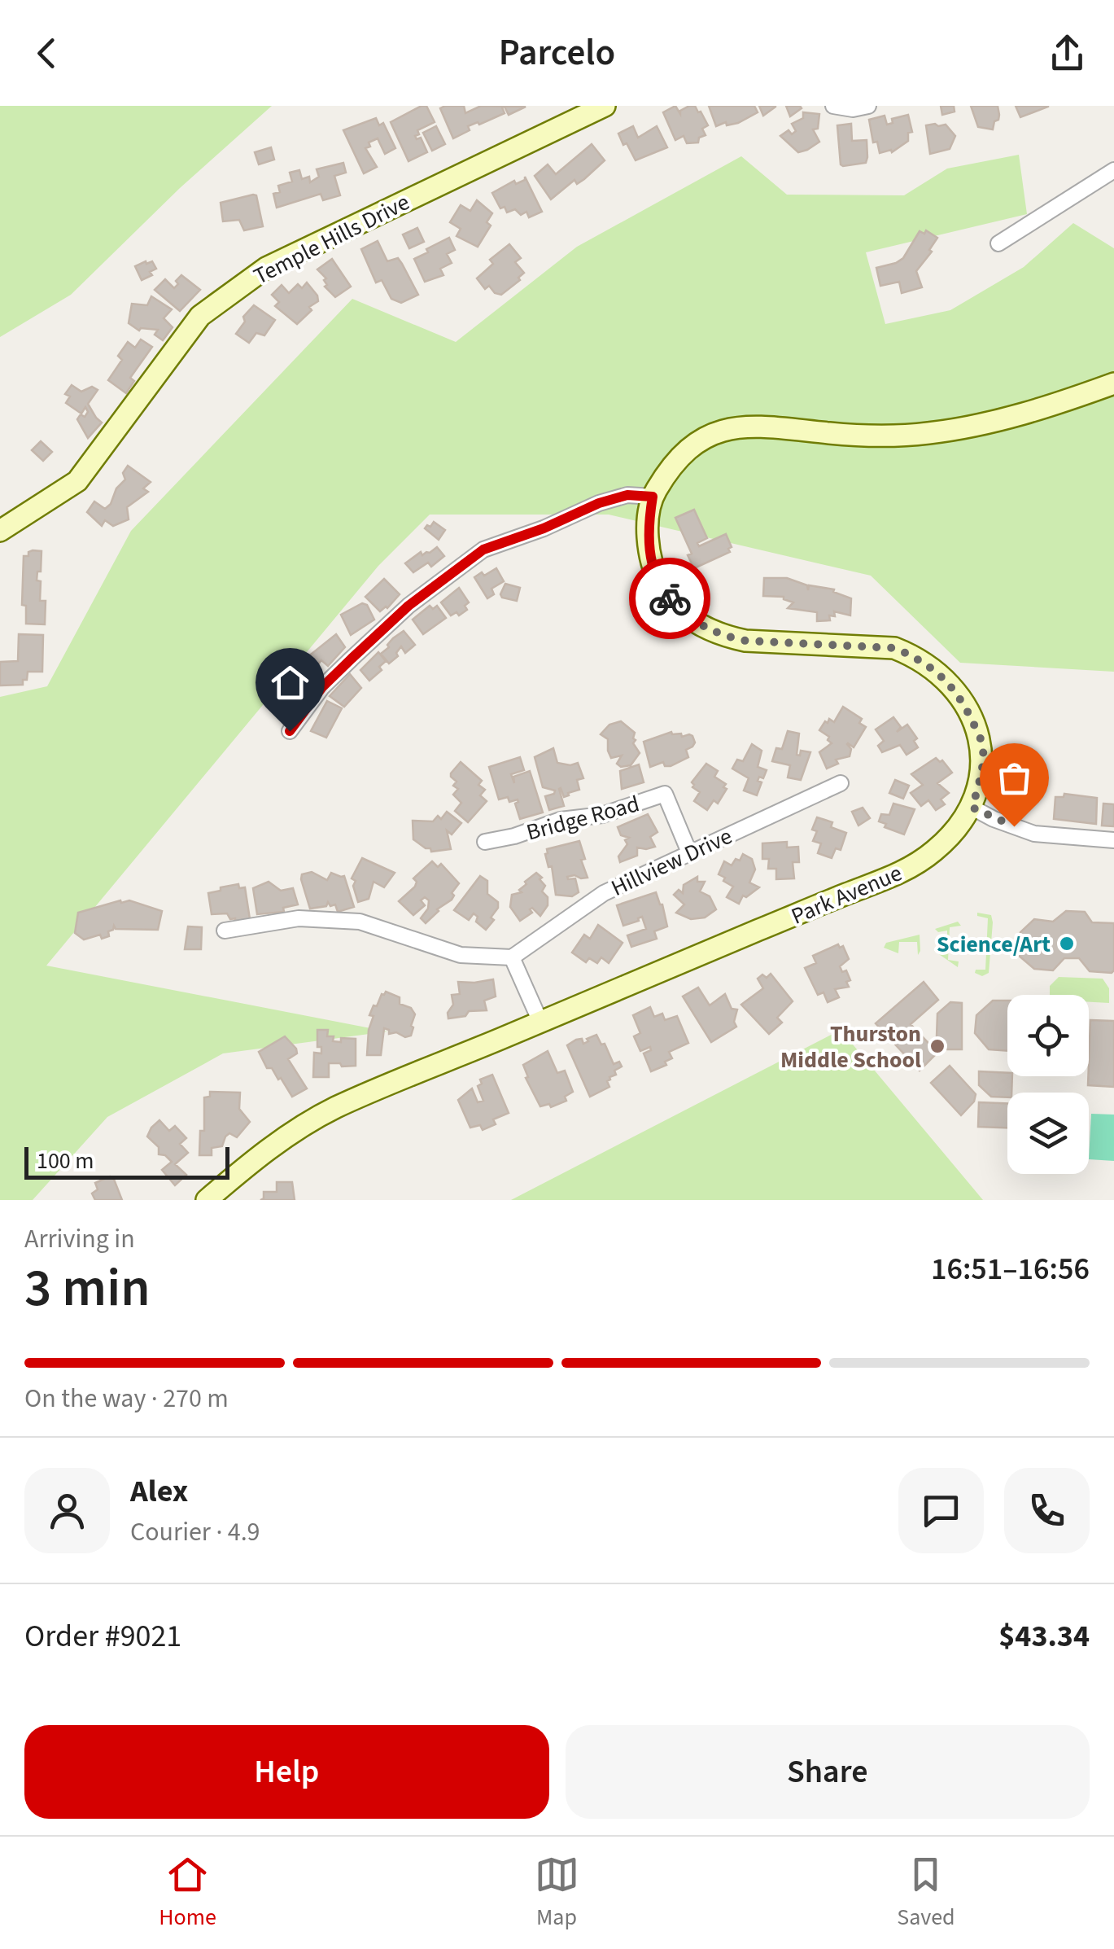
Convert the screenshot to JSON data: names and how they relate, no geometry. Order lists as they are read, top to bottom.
{
  "streets": {
    "main road": ["Temple Hills Drive", "Park Avenue"],
    "street": ["Bridge Road", "Hillview Drive"]
  },
  "crossings": [
    ["Bridge Road", "Hillview Drive"]
  ],
  "places": ["Science/Art", "Thurston Middle School"],
  "scale_bar": "100 m",
  "page": {
    "header": "Parcelo",
    "scale": "100 m",
    "heading": ["3 min", "Arriving in", "16:51–16:56"],
    "panel": [
      "Alex",
      "Courier · 4.9",
      "Order #9021",
      "$43.34"
    ],
    "bar": "On the way · 270 m",
    "buttons": ["Help", "Share"],
    "tabs": ["Home", "Map", "Saved"]
  }
}
